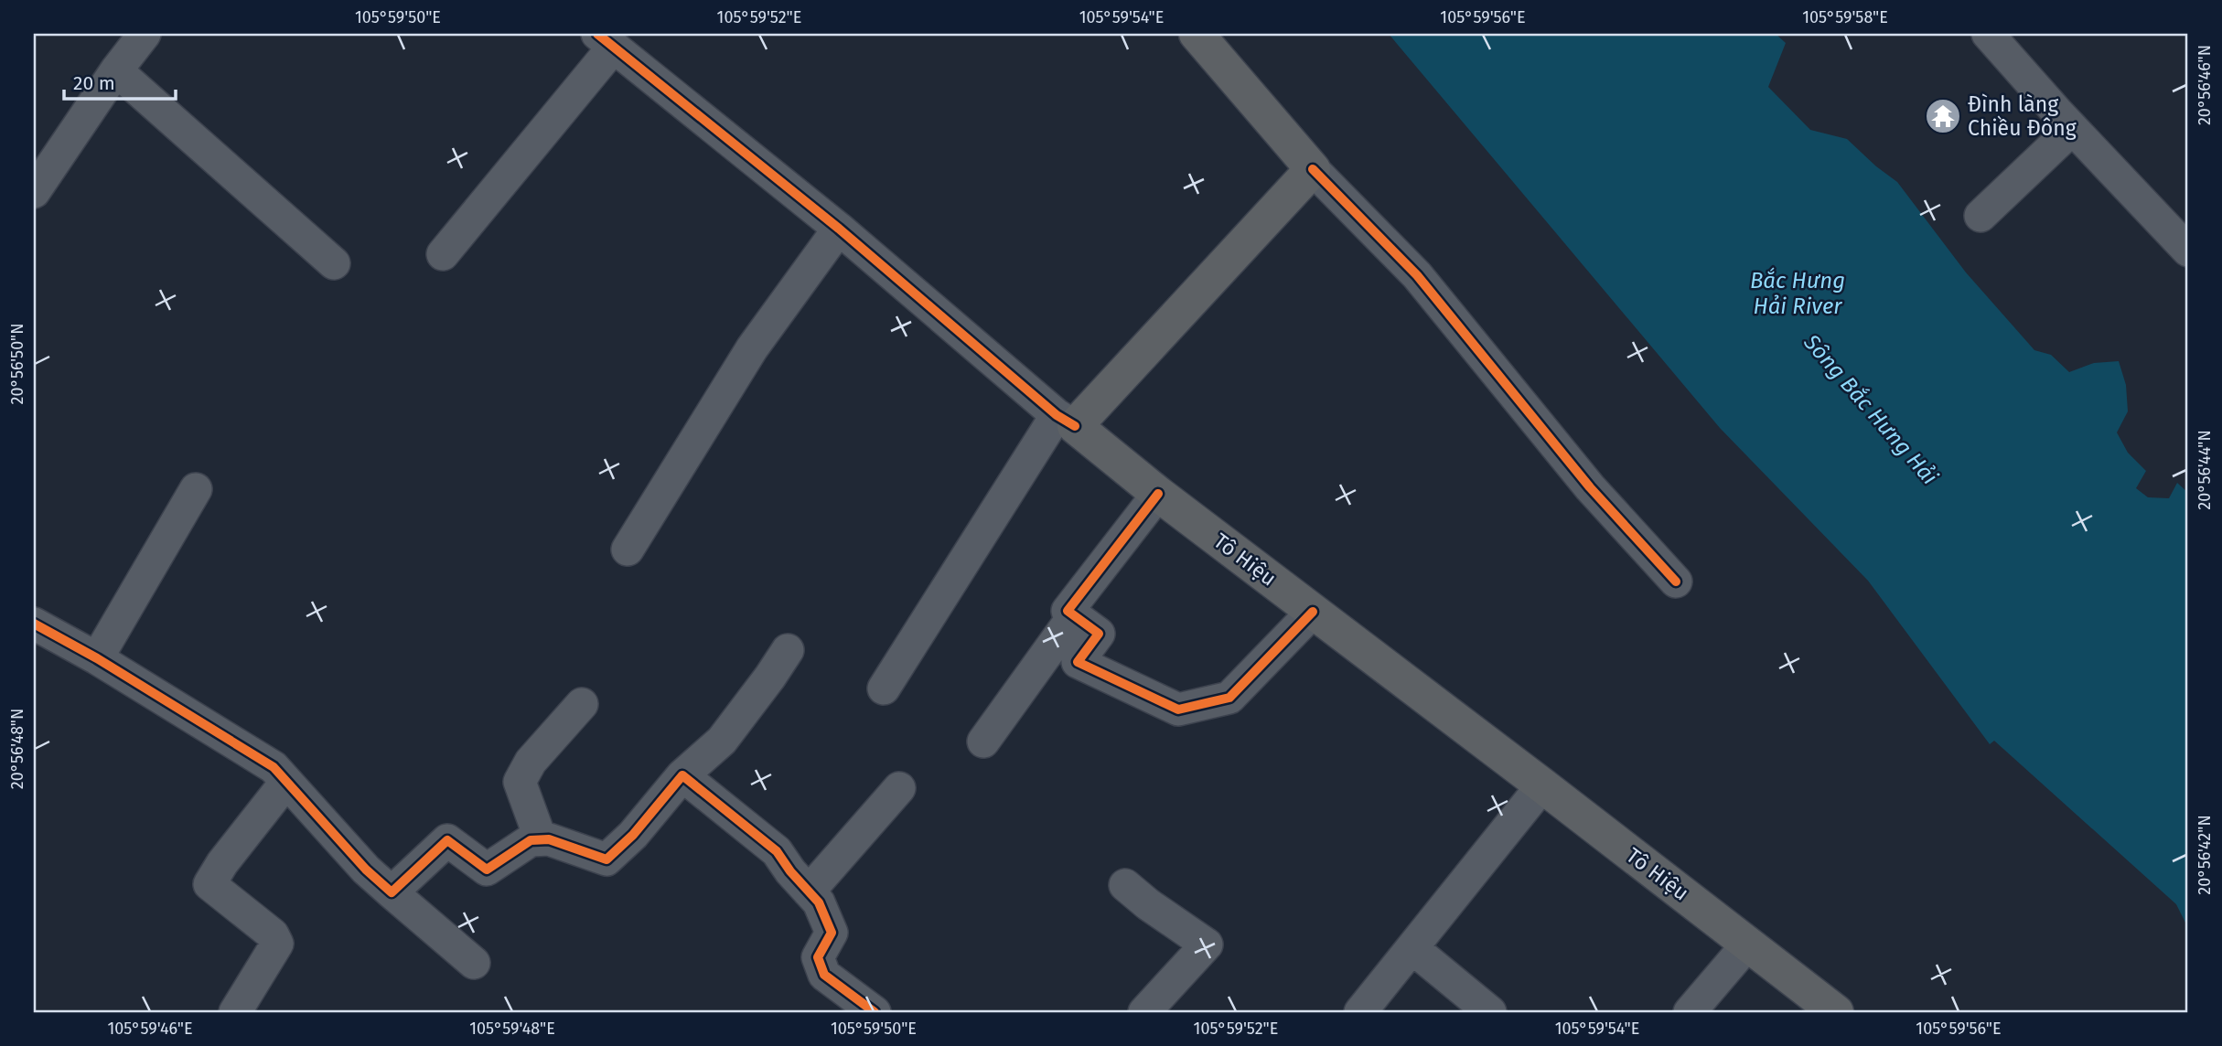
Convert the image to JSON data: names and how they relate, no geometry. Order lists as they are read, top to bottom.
{
  "streets": {
    "main road": ["Tô Hiệu"]
  },
  "water": ["Bắc Hưng Hải River", "Sông Bắc Hưng Hải"],
  "places": {
    "temple": ["Đình làng Chiều Đông"]
  },
  "scale_bar": "20 m",
  "coordinates": [
    "105°59'50\"E",
    "105°59'52\"E",
    "105°59'54\"E",
    "105°59'56\"E",
    "105°59'58\"E",
    "20°56'46\"N",
    "20°56'50\"N",
    "20°56'44\"N",
    "20°56'48\"N",
    "20°56'42\"N",
    "105°59'46\"E",
    "105°59'48\"E"
  ]
}
